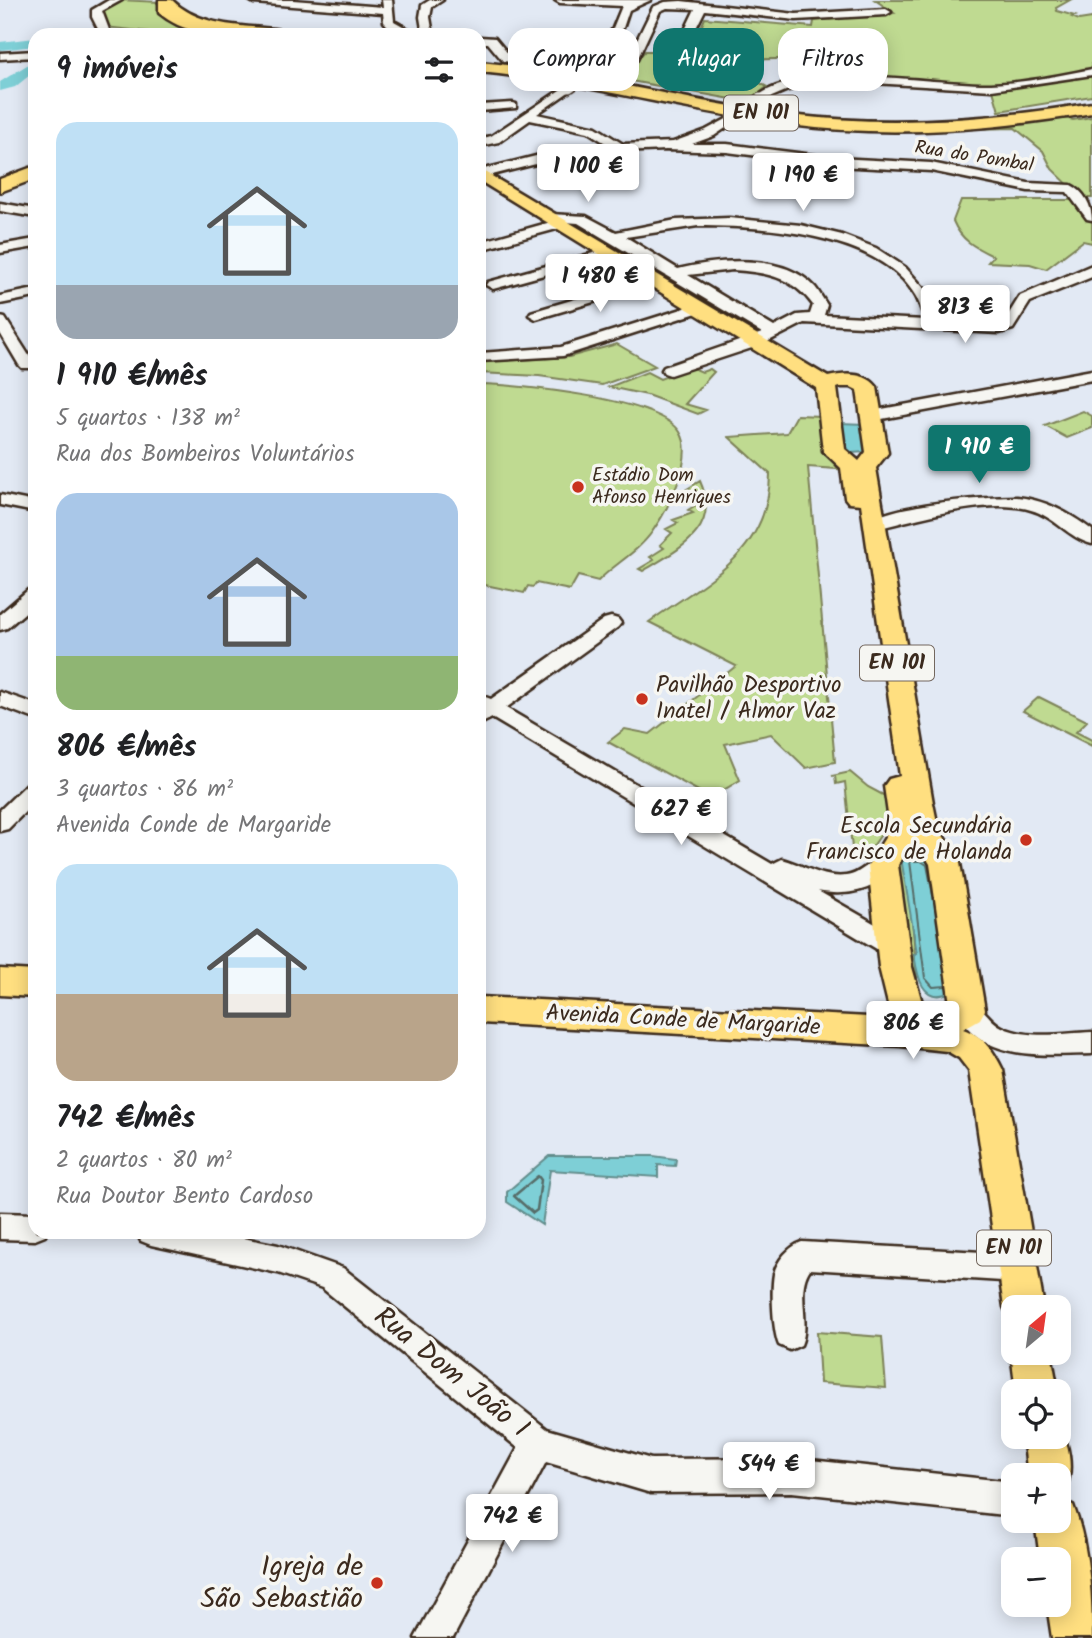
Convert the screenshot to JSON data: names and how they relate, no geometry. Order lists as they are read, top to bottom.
{
  "streets": {
    "highway": ["EN 101"],
    "main road": ["Avenida Conde de Margaride"],
    "street": ["Rua do Pombal", "Rua Dom João I"]
  },
  "crossings": [
    ["EN 101", "Avenida Conde de Margaride"]
  ],
  "places": [
    "Estádio Dom Afonso Henriques",
    "Pavilhão Desportivo Inatel / Almor Vaz",
    "Escola Secundária Francisco de Holanda",
    "Igreja de São Sebastião"
  ],
  "north": "top right",
  "page": {
    "chip": ["Comprar", "Alugar", "Filtros"],
    "heading": "9 imóveis",
    "list": [
      {
        "name": "1 910 €/mês",
        "note": "5 quartos · 138 m² · Rua dos Bombeiros Voluntários"
      },
      {
        "name": "806 €/mês",
        "note": "3 quartos · 86 m² · Avenida Conde de Margaride"
      },
      {
        "name": "742 €/mês",
        "note": "2 quartos · 80 m² · Rua Doutor Bento Cardoso"
      }
    ],
    "price": [
      "1 100 €",
      "1 190 €",
      "1 480 €",
      "813 €",
      "1 910 €",
      "627 €",
      "806 €",
      "544 €",
      "742 €"
    ],
    "map_buttons": ["+", "−"]
  }
}
